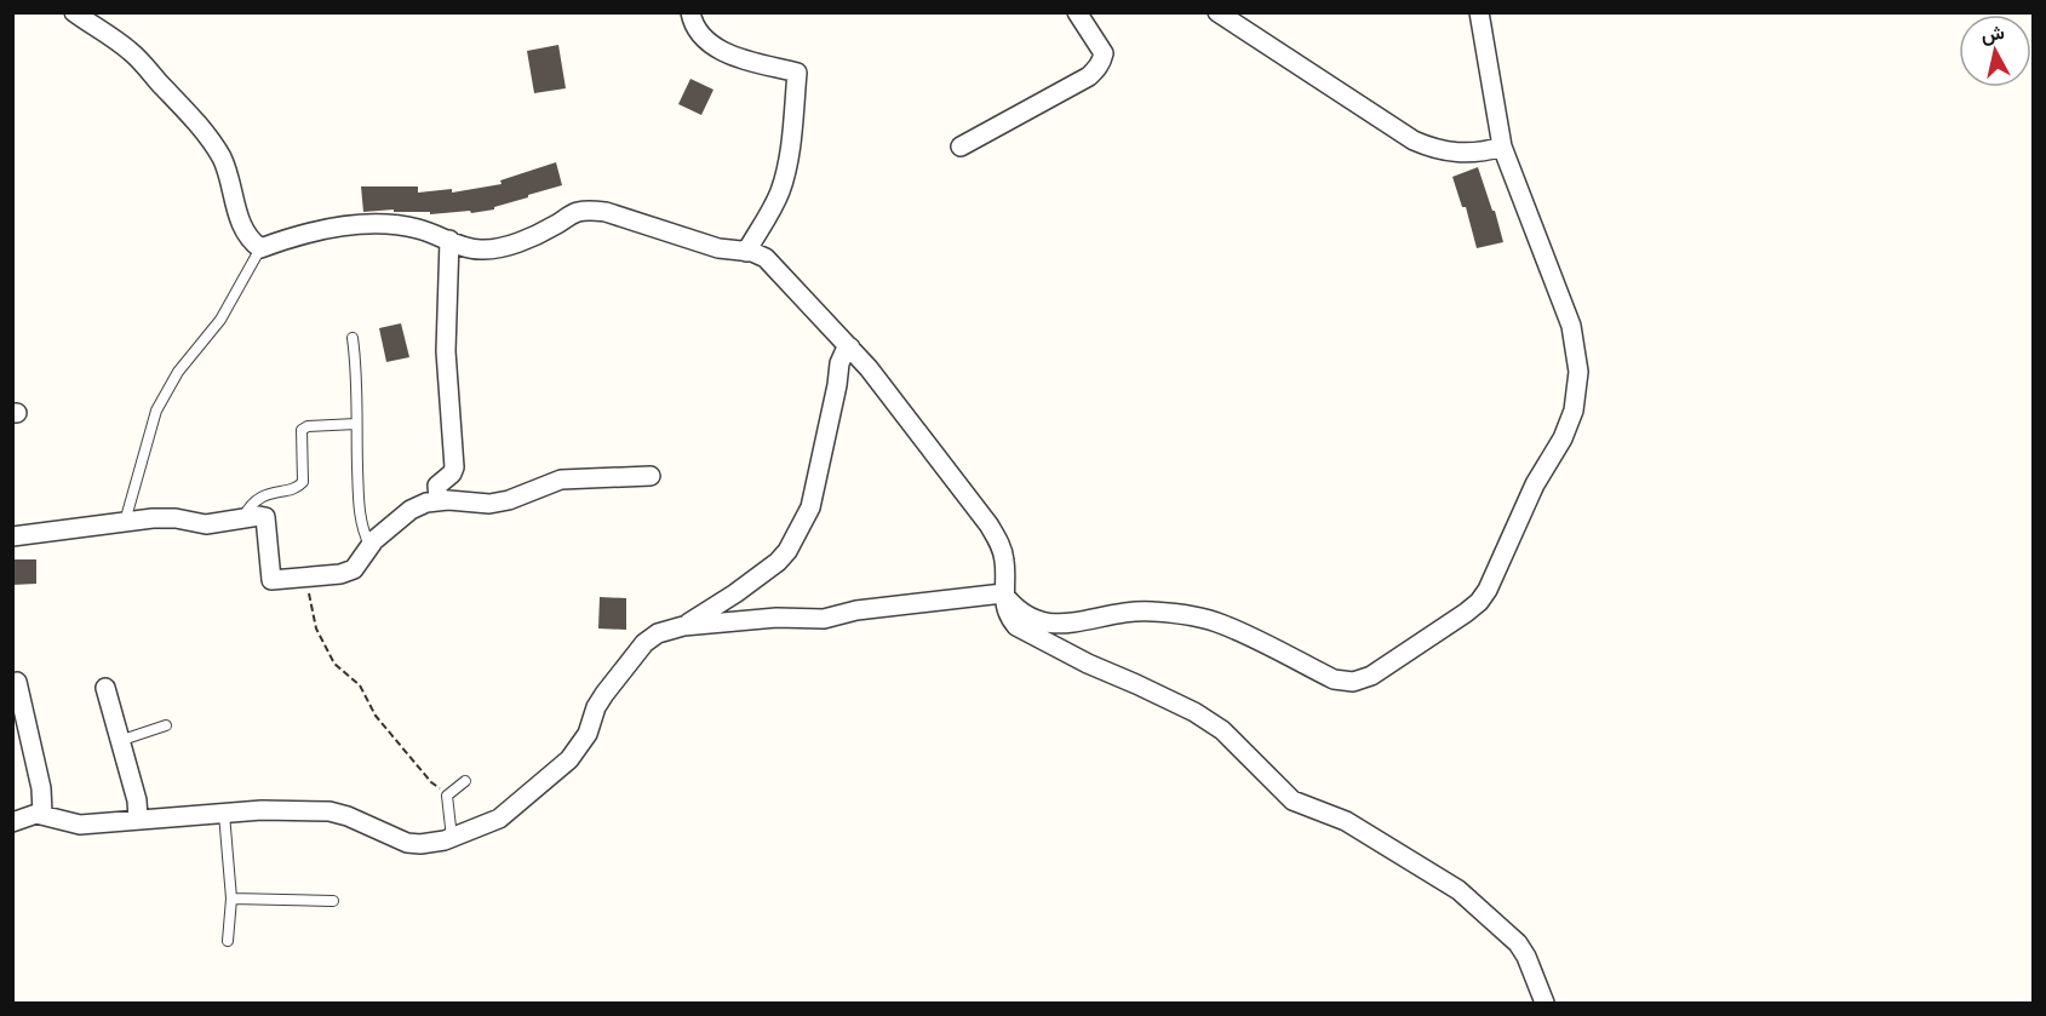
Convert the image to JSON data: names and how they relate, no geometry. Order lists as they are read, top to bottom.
{
  "north": "top"
}
